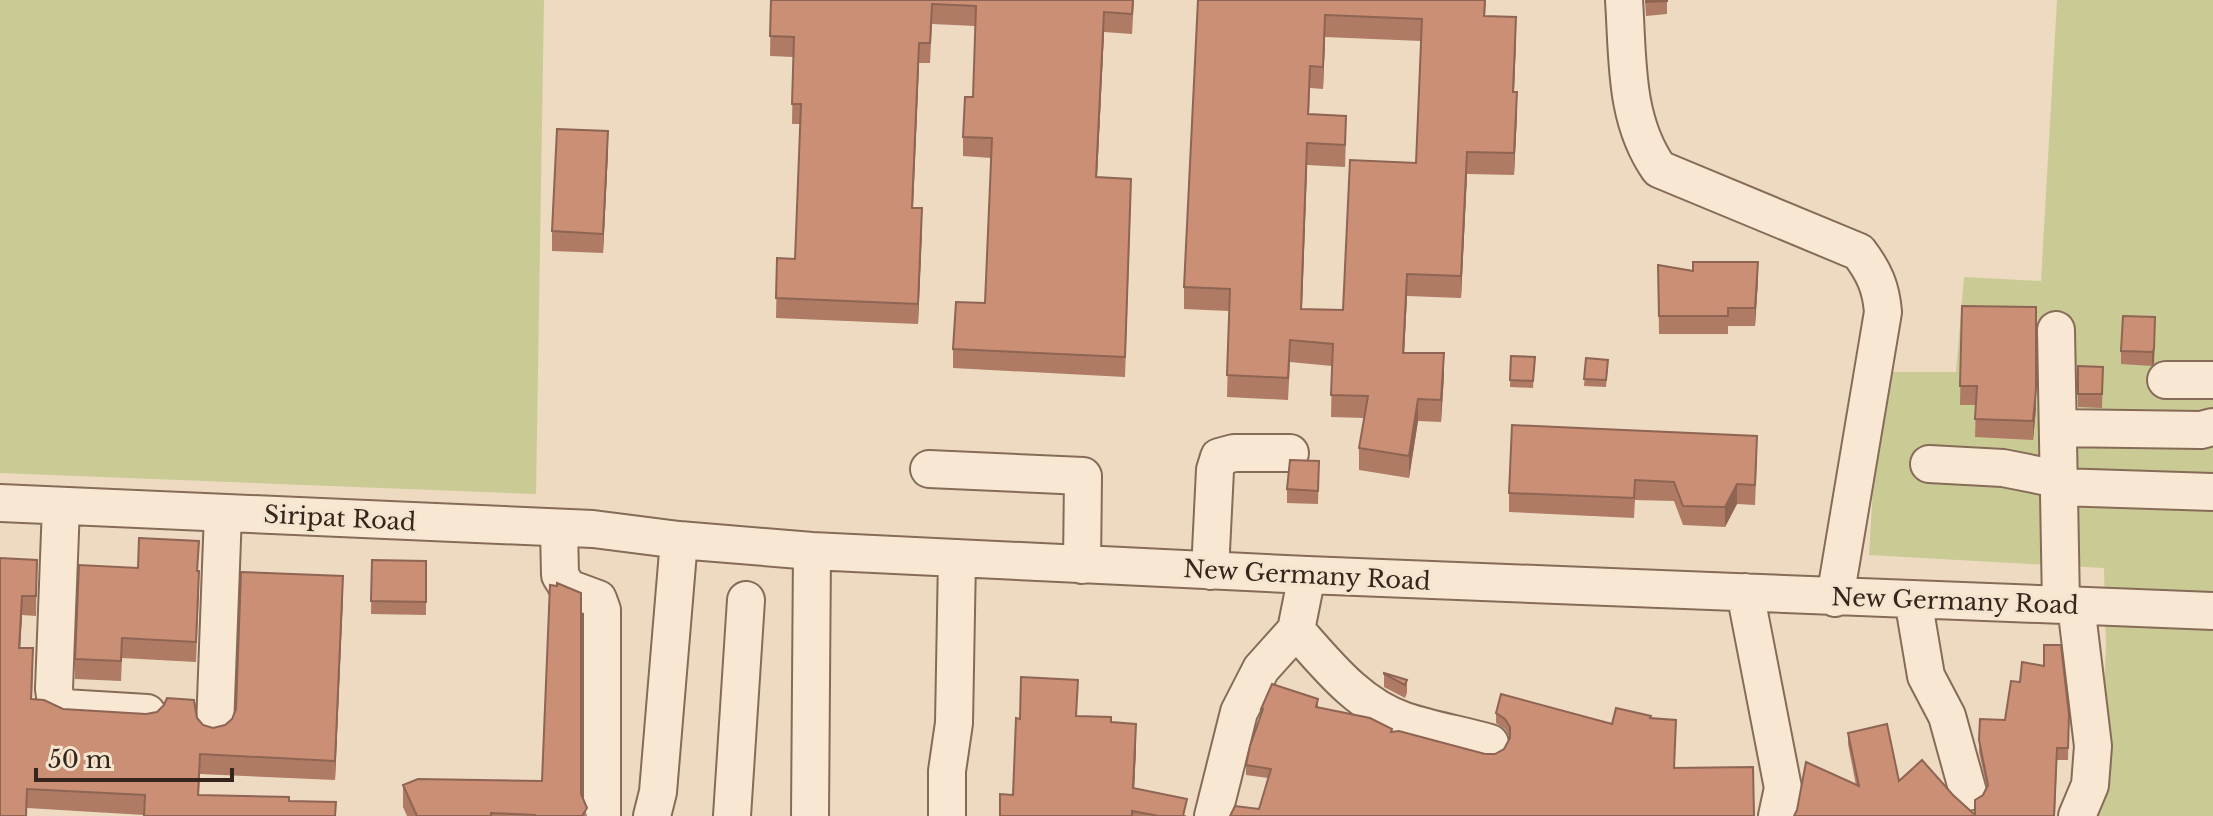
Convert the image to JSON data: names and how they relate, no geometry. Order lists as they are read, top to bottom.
{
  "streets": {
    "street": ["Siripat Road", "New Germany Road"]
  },
  "crossings": [
    ["Siripat Road", "New Germany Road"]
  ],
  "scale_bar": "50 m"
}
